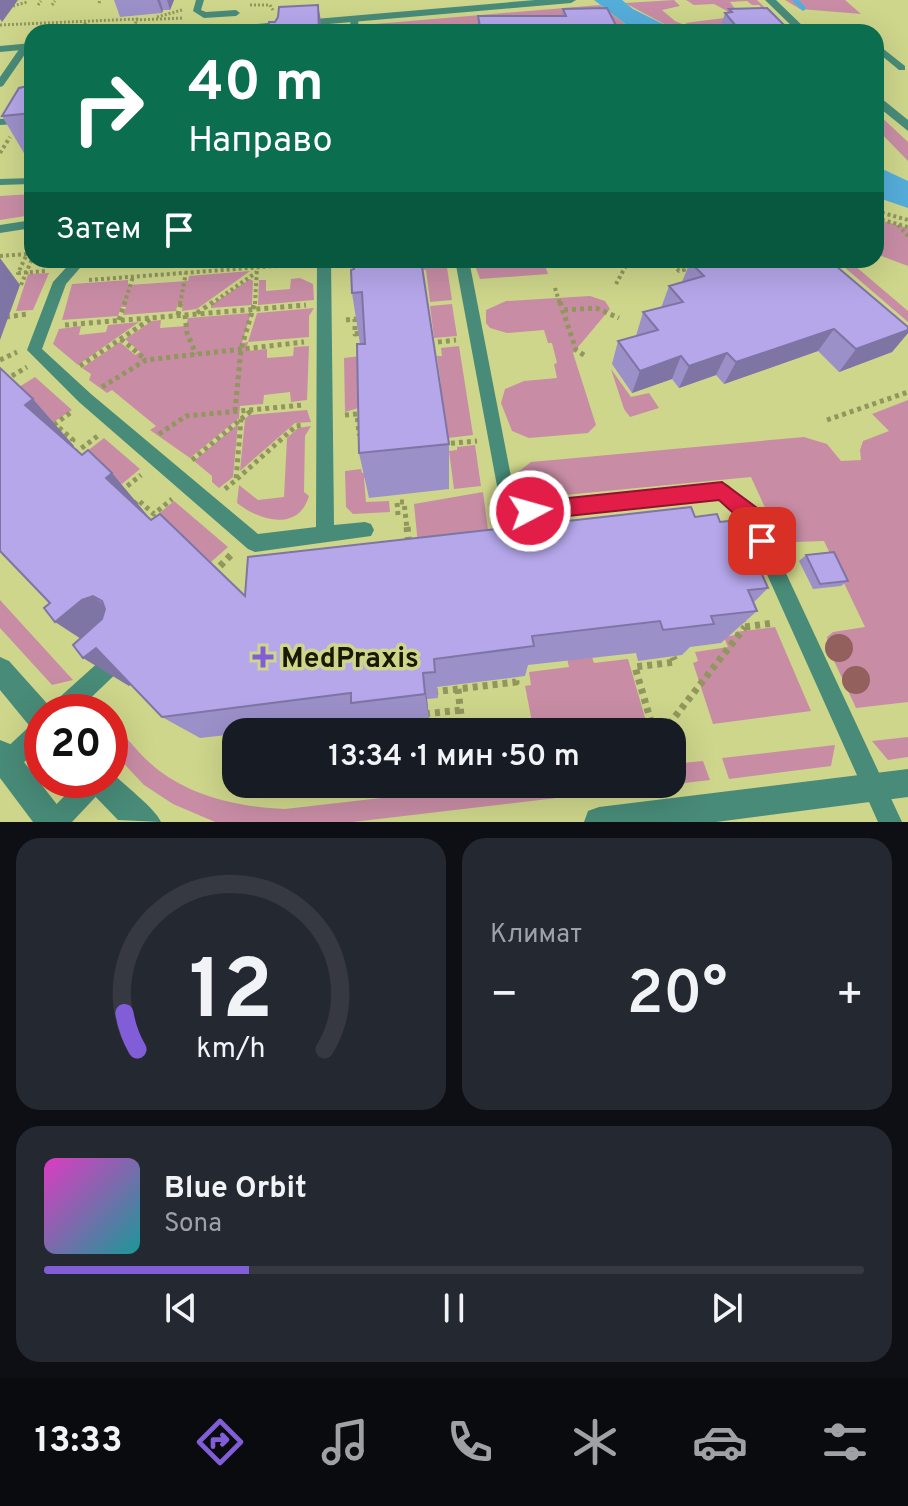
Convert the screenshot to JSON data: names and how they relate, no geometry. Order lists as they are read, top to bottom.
{
  "places": {
    "health": ["MedPraxis"]
  },
  "page": {
    "turn": ["40 m", "Направо"],
    "then": "Затем",
    "limit": "20",
    "trip": "13:34 · 1 мин · 50 m",
    "tile": "Климат",
    "heat": ["−", "20°", "+"],
    "song": ["Blue Orbit", "Sona"],
    "tabs": "13:33",
    "gauge": ["12", "km/h"]
  }
}
